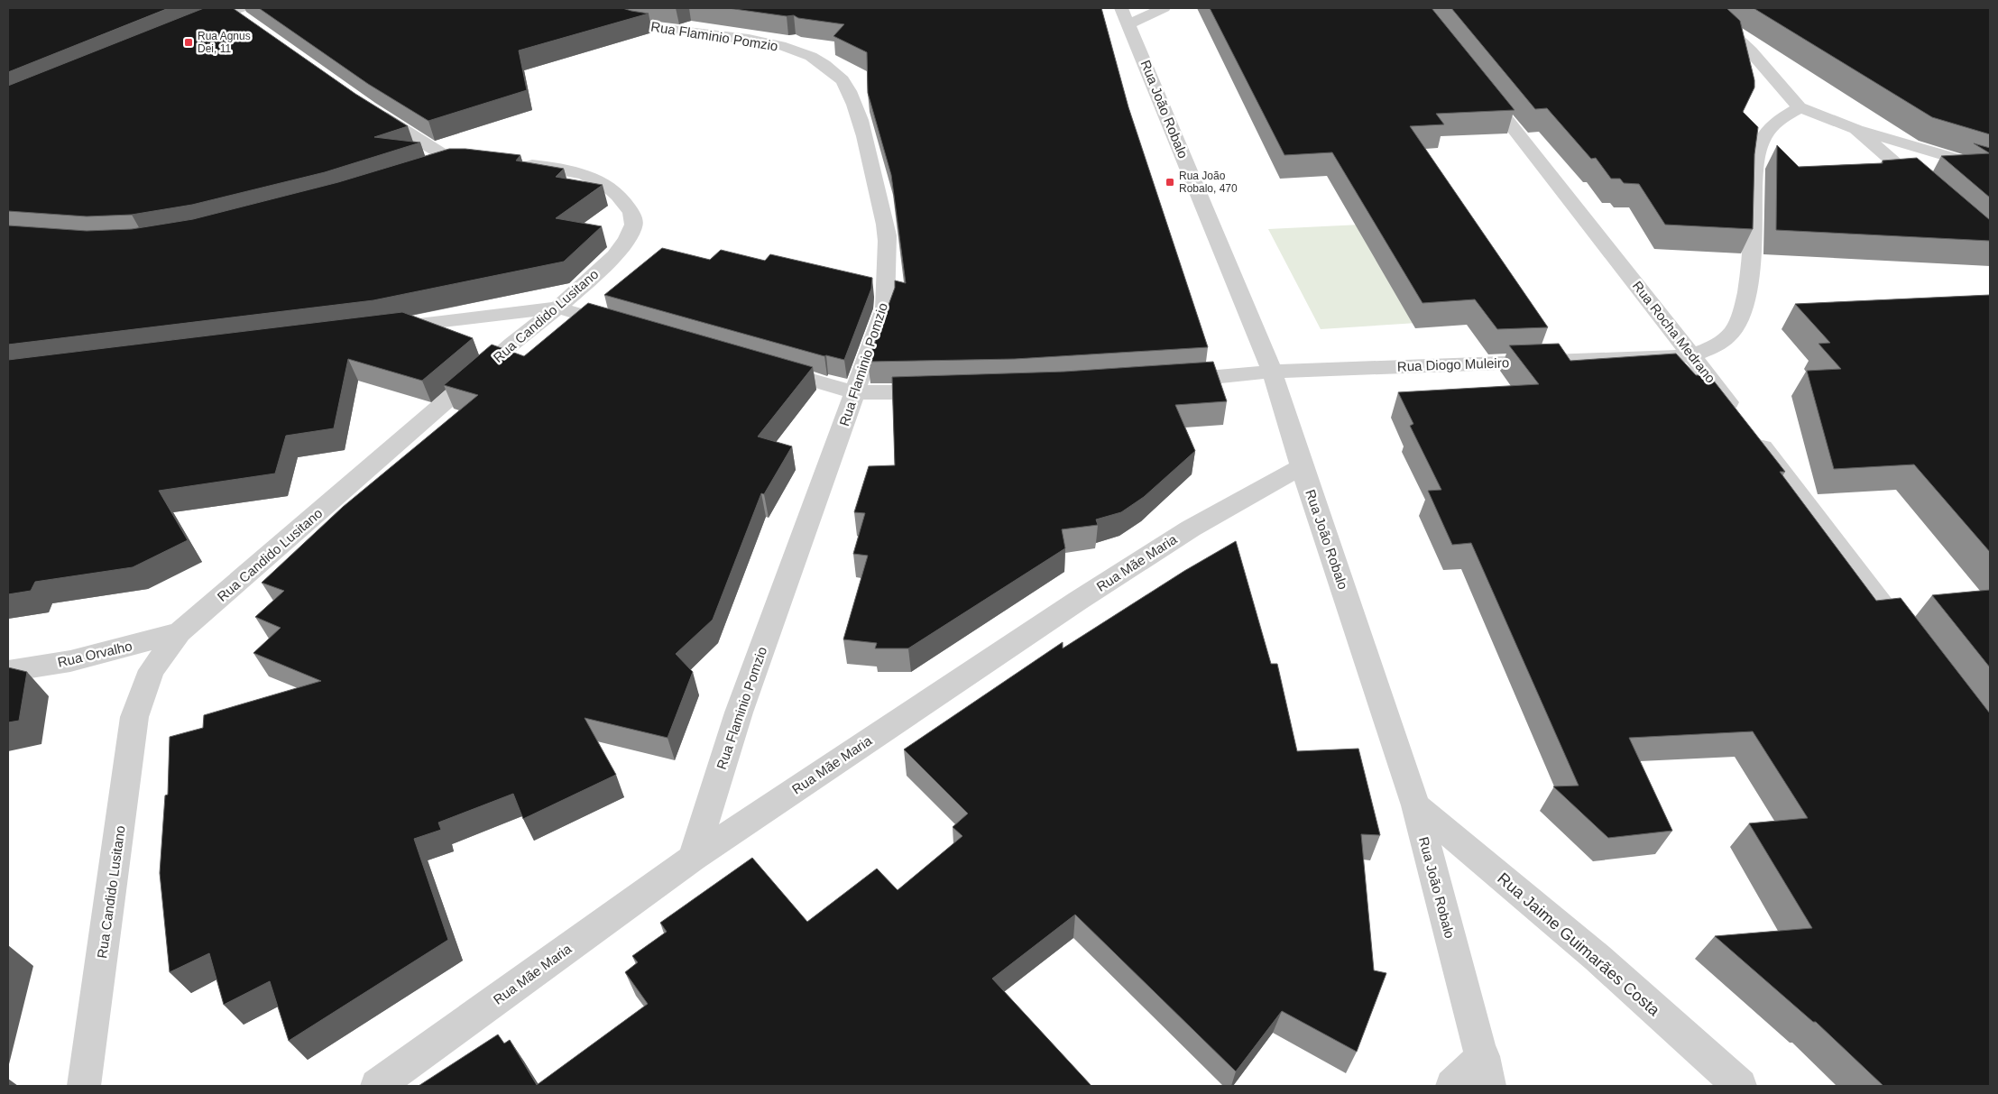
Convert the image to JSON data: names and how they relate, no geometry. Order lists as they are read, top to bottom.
{
  "streets": {
    "street": [
      "Rua Flaminio Pomzio",
      "Rua João Robalo",
      "Rua Candido Lusitano",
      "Rua Rocha Medrano",
      "Rua Diogo Muleiro",
      "Rua Mãe Maria",
      "Rua Orvalho",
      "Rua Jaime Guimarães Costa"
    ]
  },
  "crossings": [
    ["Rua Flaminio Pomzio", "Rua Mãe Maria"],
    ["Rua João Robalo", "Rua Diogo Muleiro"],
    ["Rua João Robalo", "Rua Mãe Maria"],
    ["Rua João Robalo", "Rua Jaime Guimarães Costa"],
    ["Rua Candido Lusitano", "Rua Orvalho"],
    ["Rua Rocha Medrano", "Rua Diogo Muleiro"]
  ],
  "places": {
    "transit": ["Rua Agnus Dei, 11", "Rua João Robalo, 470"]
  }
}
